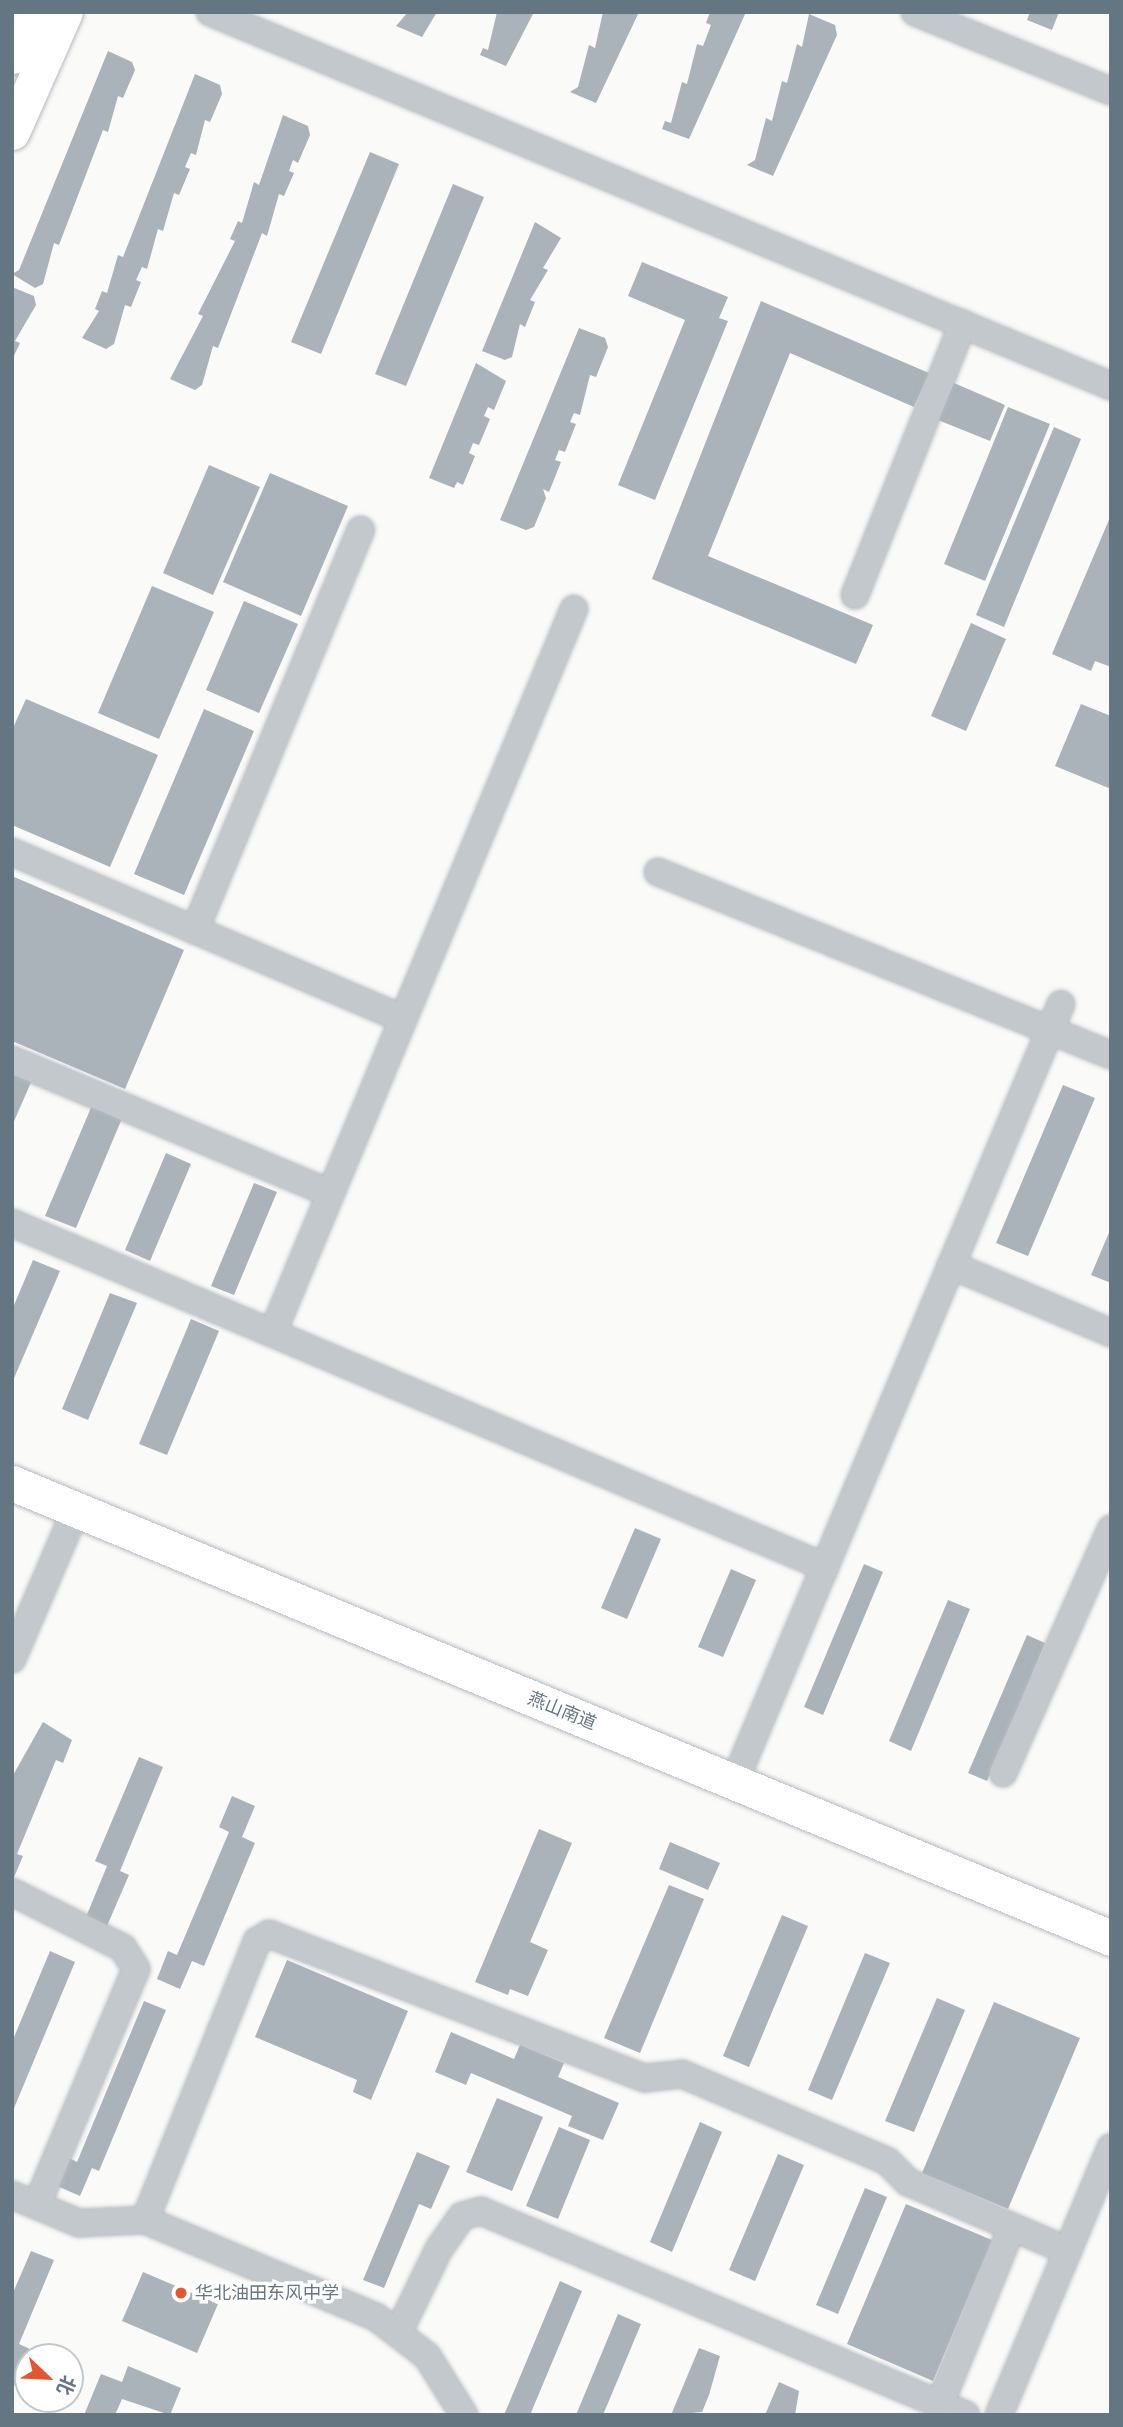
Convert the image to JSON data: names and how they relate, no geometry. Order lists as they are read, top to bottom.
{
  "streets": {
    "main road": ["燕山南道"]
  },
  "places": ["华北油田东风中学"],
  "north": "bottom right"
}
